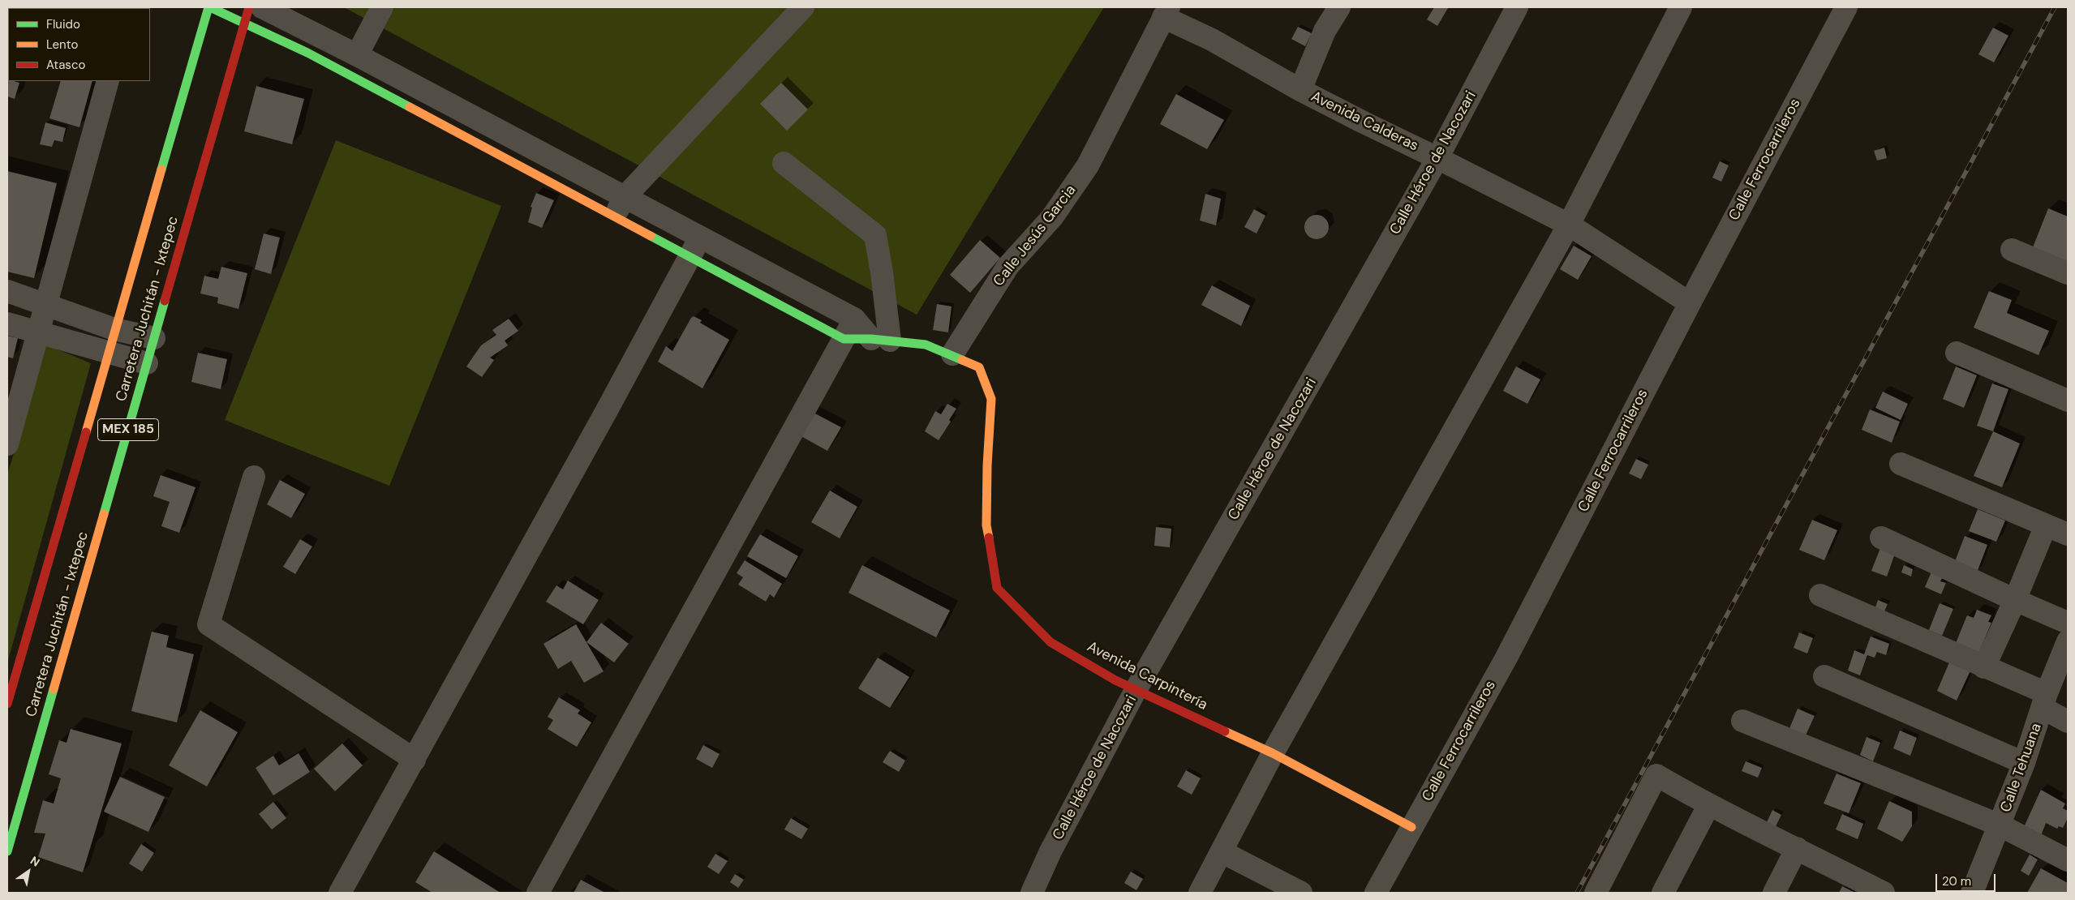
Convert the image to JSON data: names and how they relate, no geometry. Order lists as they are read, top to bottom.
{
  "streets": {
    "main road": ["Carretera Juchitán - Ixtepec", "MEX 185", "Avenida Carpintería"],
    "street": [
      "Avenida Calderas",
      "Calle Ferrocarrileros",
      "Calle Héroe de Nacozari",
      "Calle Jesús Garcia",
      "Calle Tehuana"
    ]
  },
  "crossings": [
    ["Avenida Calderas", "Calle Ferrocarrileros"],
    ["Avenida Calderas", "Calle Héroe de Nacozari"],
    ["Avenida Calderas", "Calle Jesús Garcia"],
    ["Calle Ferrocarrileros", "Avenida Carpintería"],
    ["Calle Héroe de Nacozari", "Avenida Carpintería"],
    ["Calle Jesús Garcia", "Avenida Carpintería"]
  ],
  "legend": ["Fluido", "Lento", "Atasco"],
  "scale_bar": "20 m",
  "north": "top right"
}
